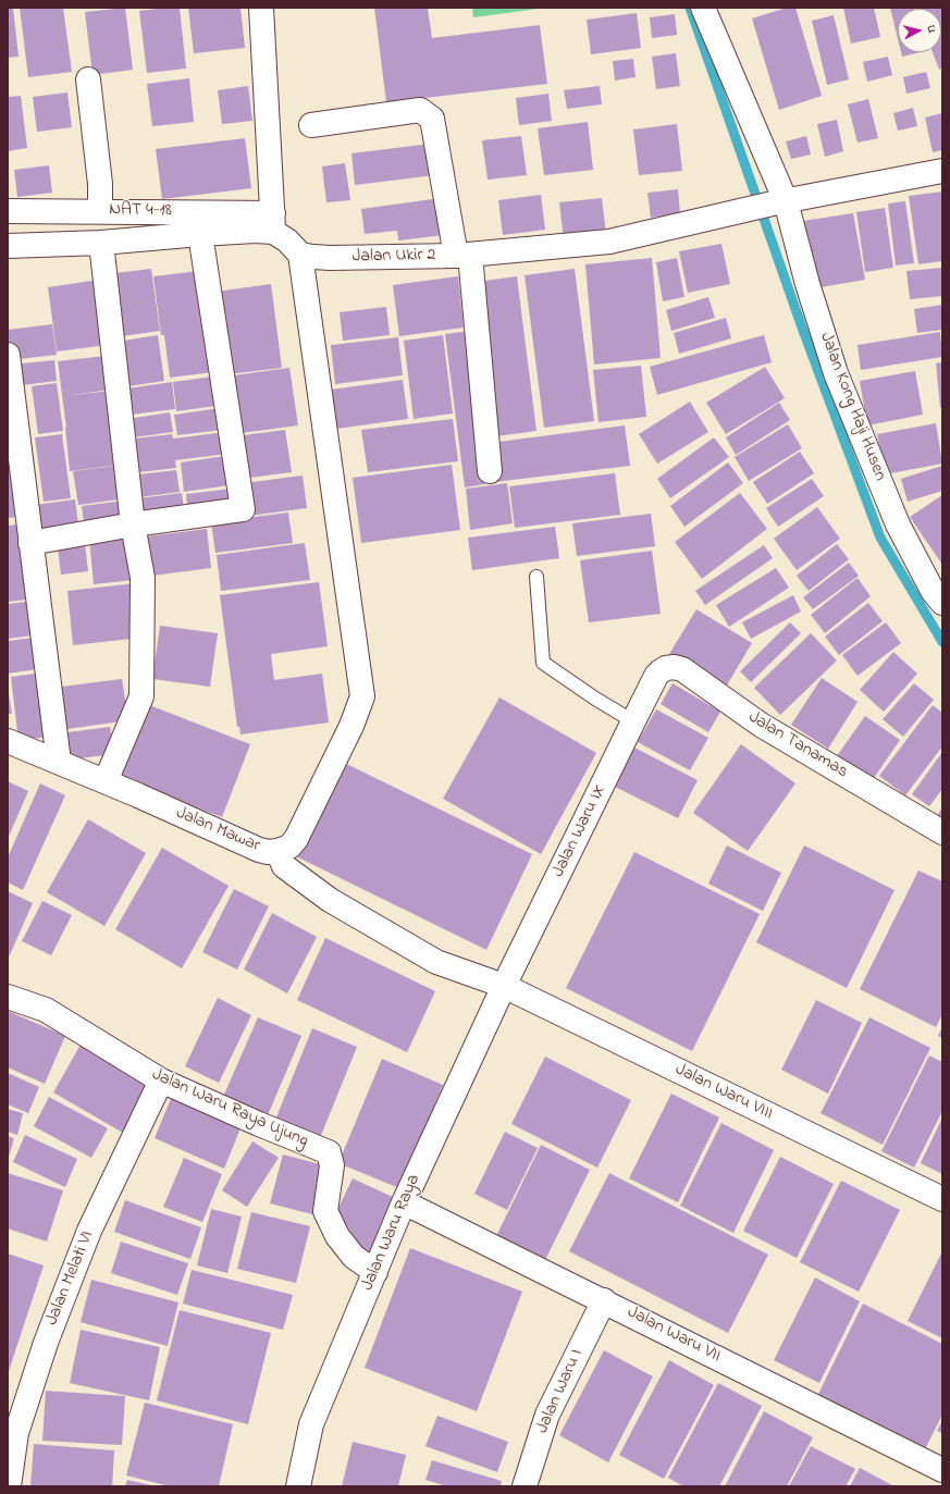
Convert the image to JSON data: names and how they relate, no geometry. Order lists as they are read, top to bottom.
{
  "streets": {
    "street": [
      "NAT 4-18",
      "Jalan Ukir 2",
      "Jalan Kong Haji Husen",
      "Jalan Tanamas",
      "Jalan Mawar",
      "Jalan Waru IX",
      "Jalan Waru VIII",
      "Jalan Waru Raya Ujung",
      "Jalan Waru Raya",
      "Jalan Melati VI",
      "Jalan Waru VII",
      "Jalan Waru I"
    ]
  },
  "crossings": [
    ["Jalan Ukir 2", "Jalan Kong Haji Husen"],
    ["Jalan Tanamas", "Jalan Waru IX"],
    ["Jalan Mawar", "Jalan Waru IX"],
    ["Jalan Mawar", "Jalan Waru VIII"],
    ["Jalan Mawar", "Jalan Waru Raya"],
    ["Jalan Waru IX", "Jalan Waru VIII"],
    ["Jalan Waru IX", "Jalan Waru Raya"],
    ["Jalan Waru VIII", "Jalan Waru Raya"],
    ["Jalan Waru Raya Ujung", "Jalan Waru Raya"],
    ["Jalan Waru Raya Ujung", "Jalan Melati VI"],
    ["Jalan Waru Raya", "Jalan Waru VII"],
    ["Jalan Waru VII", "Jalan Waru I"]
  ],
  "north": "right"
}
